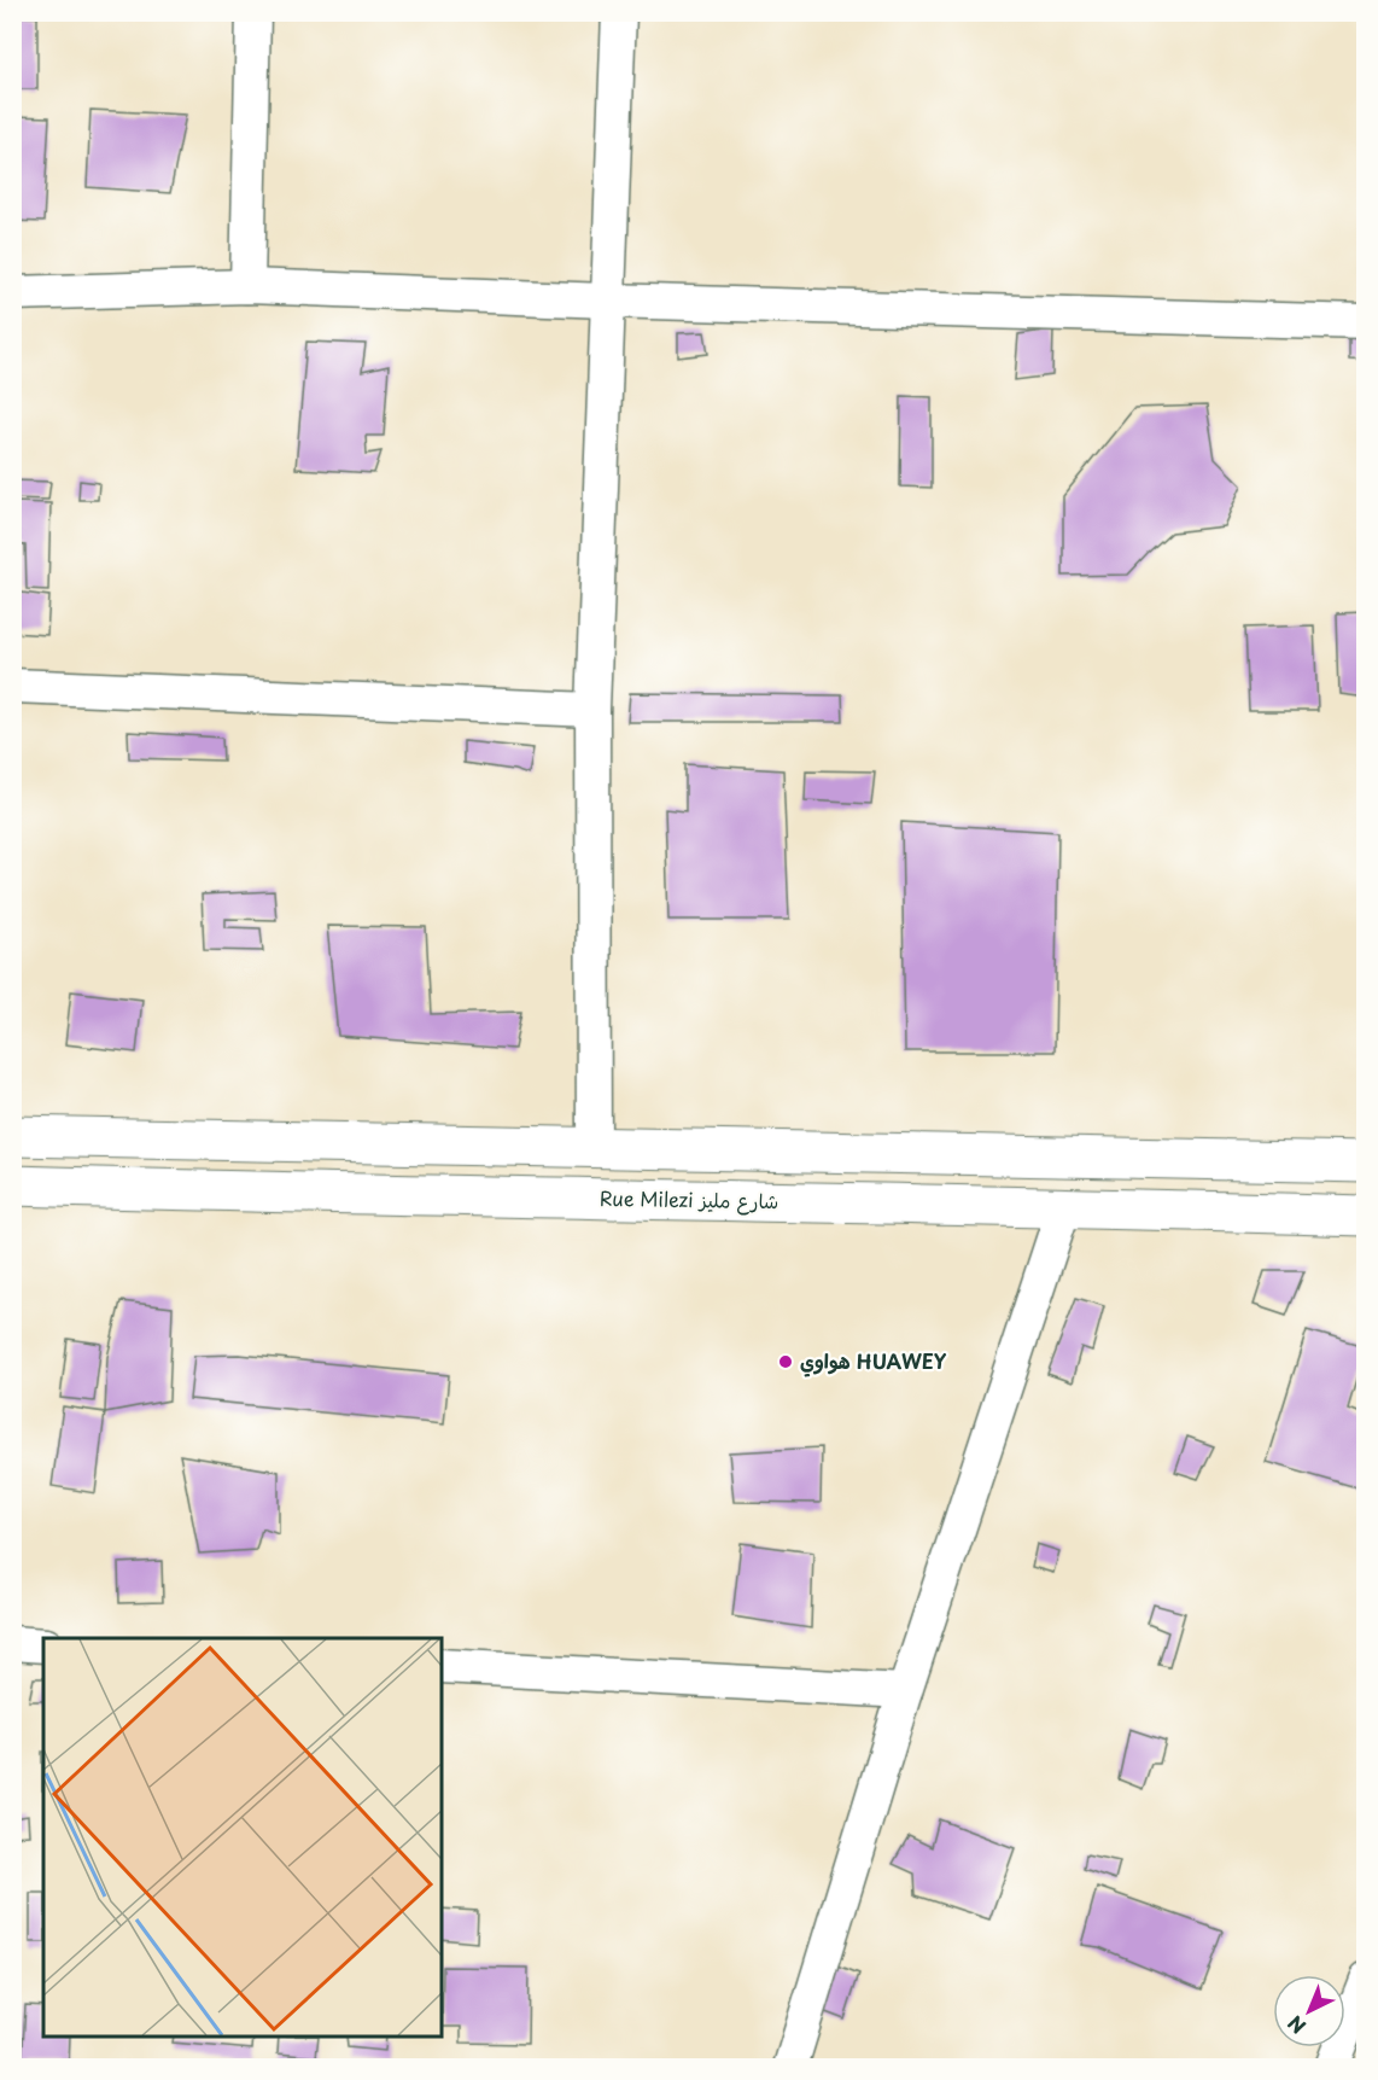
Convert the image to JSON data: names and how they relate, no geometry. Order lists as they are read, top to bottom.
{
  "streets": {
    "street": ["Rue Milezi شارع مليز"]
  },
  "places": ["هواوي HUAWEY"],
  "north": "bottom left"
}
